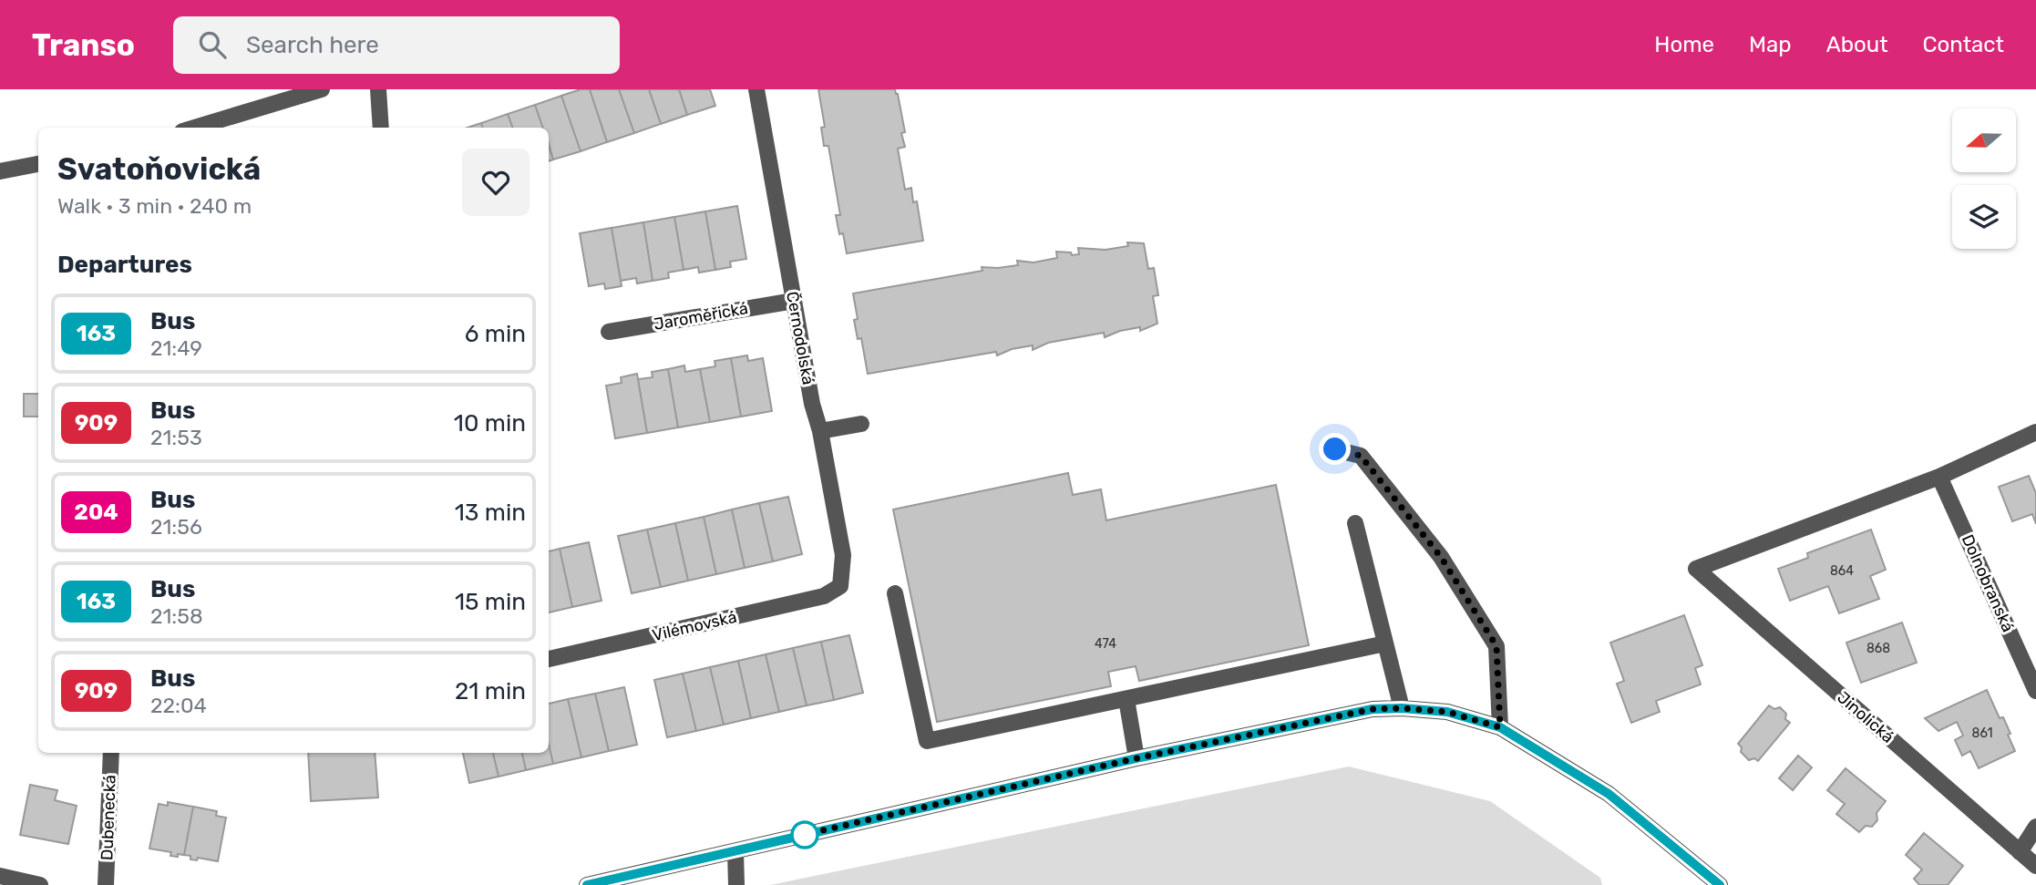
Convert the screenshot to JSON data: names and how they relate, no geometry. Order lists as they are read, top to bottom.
{
  "streets": {
    "street": [
      "Jaroměřická",
      "Černodolská",
      "Dolnobranská",
      "Vilémovská",
      "Jinolická",
      "Dubenecká"
    ]
  },
  "crossings": [
    ["Jaroměřická", "Černodolská"],
    ["Černodolská", "Vilémovská"],
    ["Dolnobranská", "Jinolická"]
  ],
  "lines": ["bus line 163"],
  "house_numbers": [
    "864",
    "474",
    "868",
    "861"
  ],
  "north": "left",
  "page": {
    "header": "Transo",
    "search": "Search here",
    "nav": [
      "Home",
      "Map",
      "About",
      "Contact"
    ],
    "heading": [
      ["Svatoňovická", "Walk · 3 min · 240 m"],
      "Departures"
    ],
    "list": [
      {
        "mark": "163",
        "name": "Bus",
        "note": "21:49",
        "value": "6 min"
      },
      {
        "mark": "909",
        "name": "Bus",
        "note": "21:53",
        "value": "10 min"
      },
      {
        "mark": "204",
        "name": "Bus",
        "note": "21:56",
        "value": "13 min"
      },
      {
        "mark": "163",
        "name": "Bus",
        "note": "21:58",
        "value": "15 min"
      },
      {
        "mark": "909",
        "name": "Bus",
        "note": "22:04",
        "value": "21 min"
      }
    ]
  }
}
